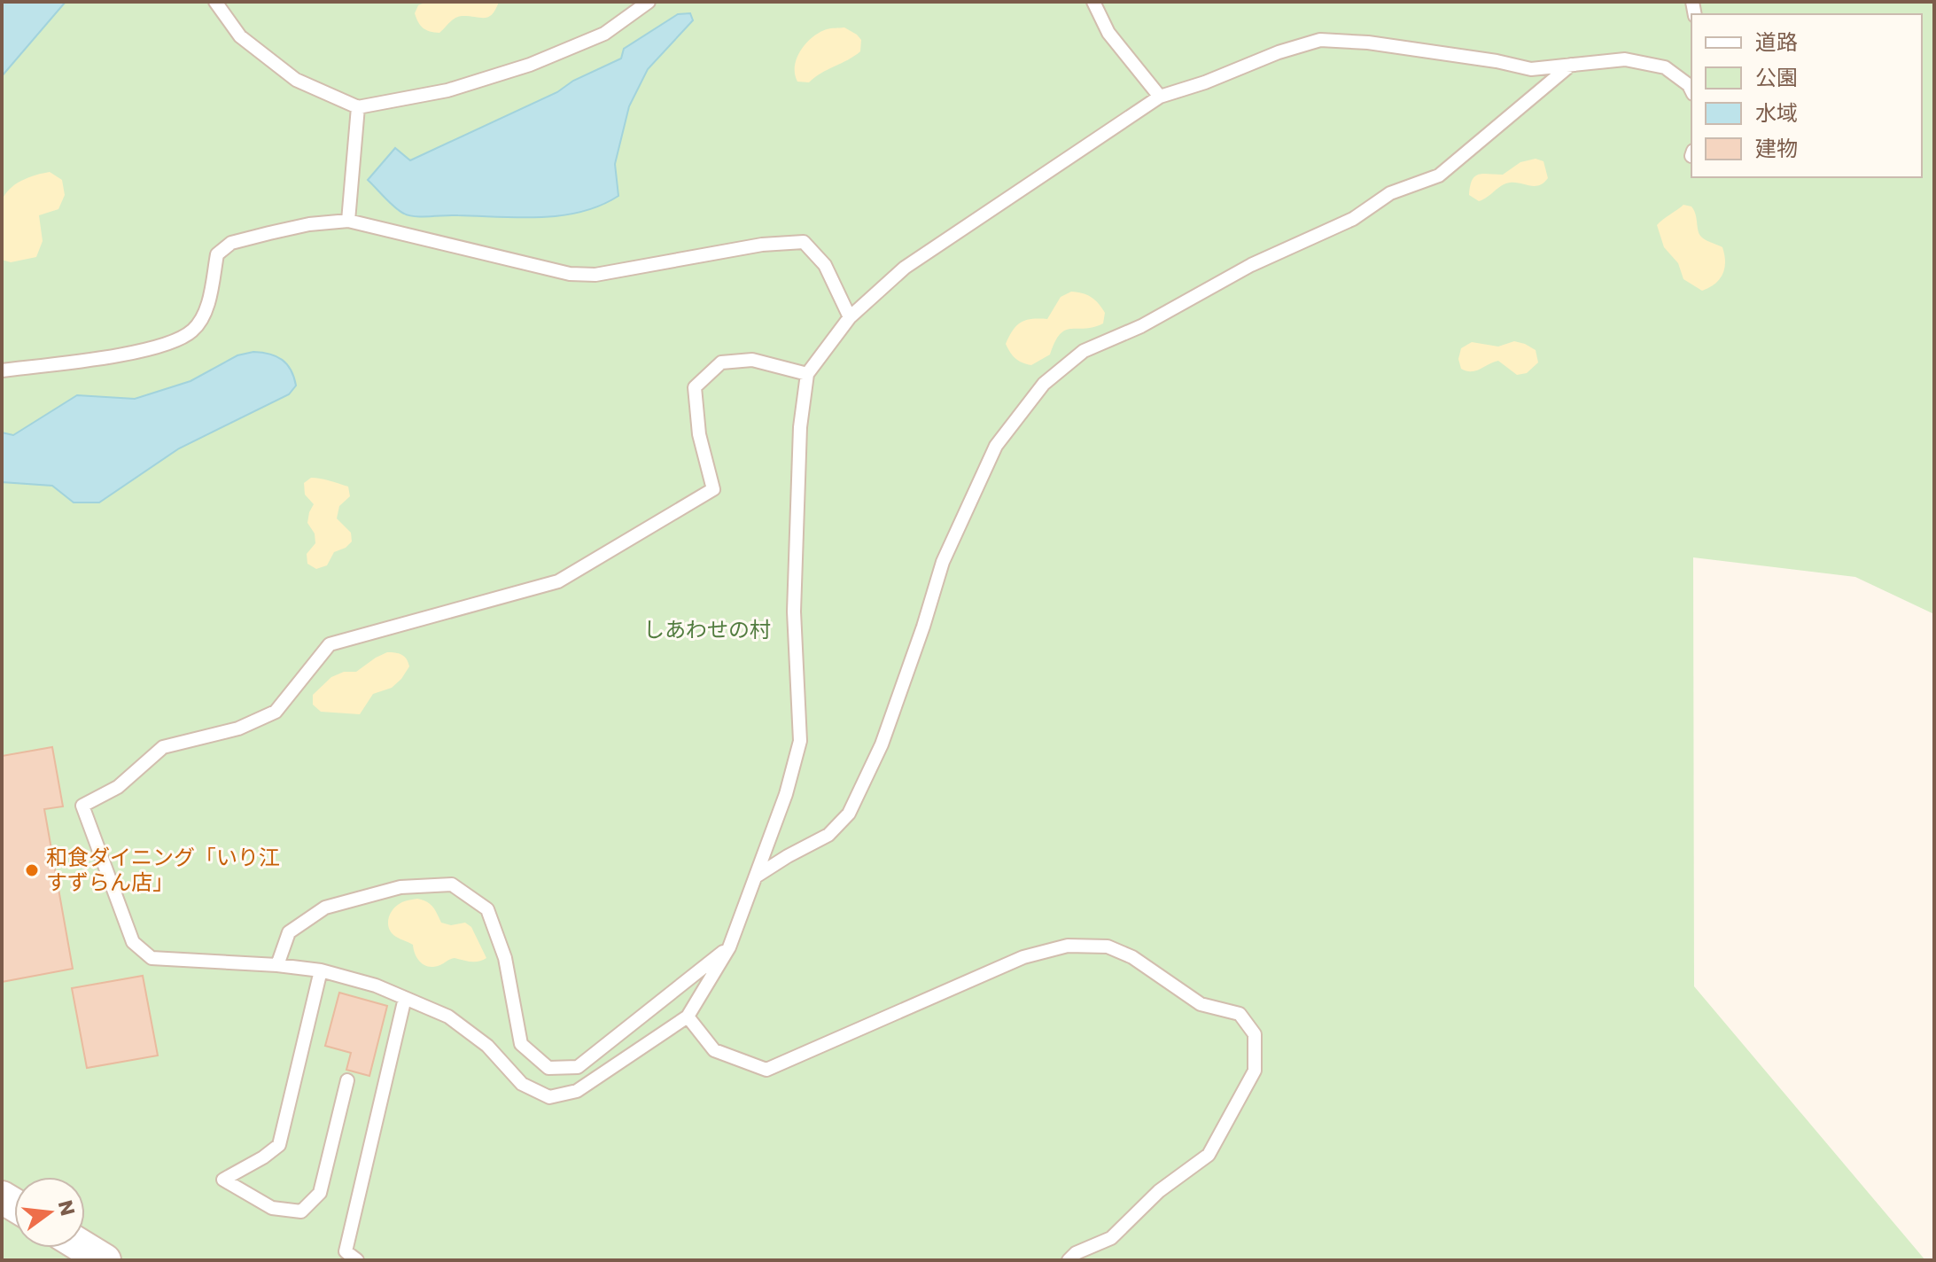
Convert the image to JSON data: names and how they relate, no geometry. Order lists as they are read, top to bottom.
{
  "parks": ["しあわせの村"],
  "places": ["和食ダイニング「いり江 すずらん店」"],
  "legend": [
    "道路",
    "公園",
    "水域",
    "建物"
  ],
  "north": "right"
}
